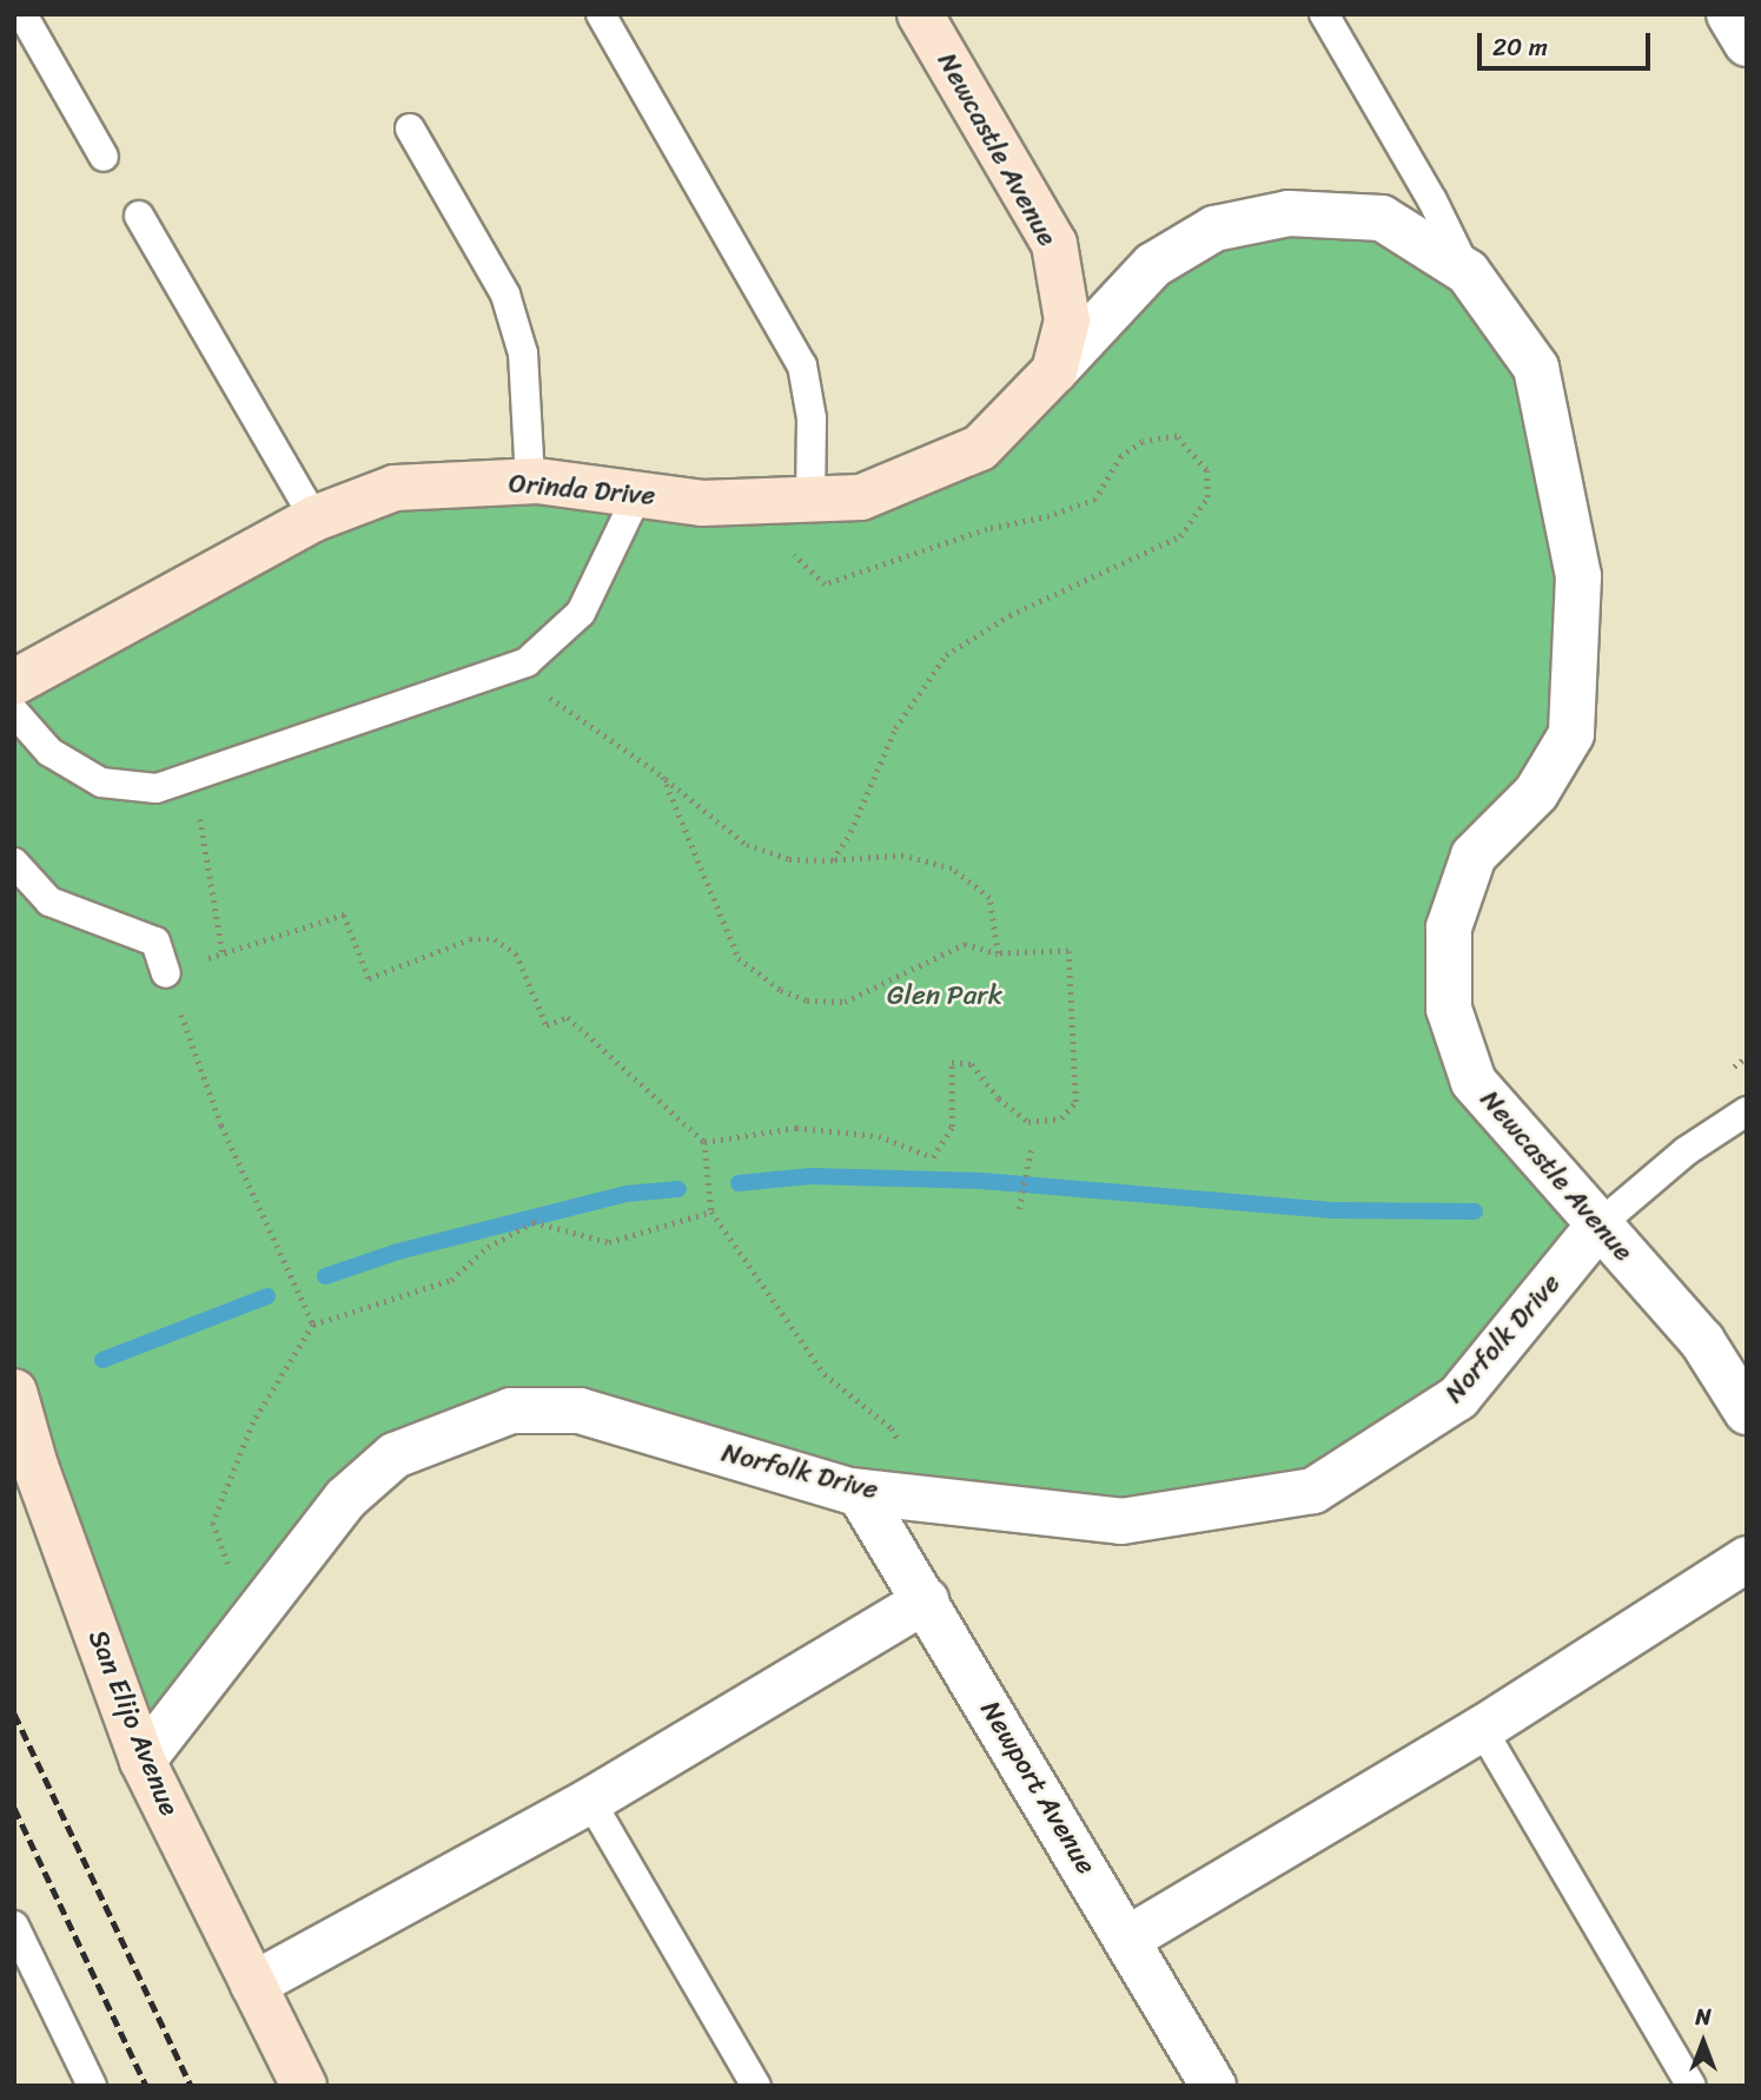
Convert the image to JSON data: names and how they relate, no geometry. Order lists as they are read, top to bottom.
{
  "streets": {
    "street": [
      "Newcastle Avenue",
      "Orinda Drive",
      "Norfolk Drive",
      "San Elijo Avenue",
      "Newport Avenue"
    ]
  },
  "crossings": [
    ["Newcastle Avenue", "Orinda Drive"],
    ["Newcastle Avenue", "Norfolk Drive"],
    ["Norfolk Drive", "San Elijo Avenue"],
    ["Norfolk Drive", "Newport Avenue"]
  ],
  "parks": ["Glen Park"],
  "scale_bar": "20 m",
  "north": "top"
}
